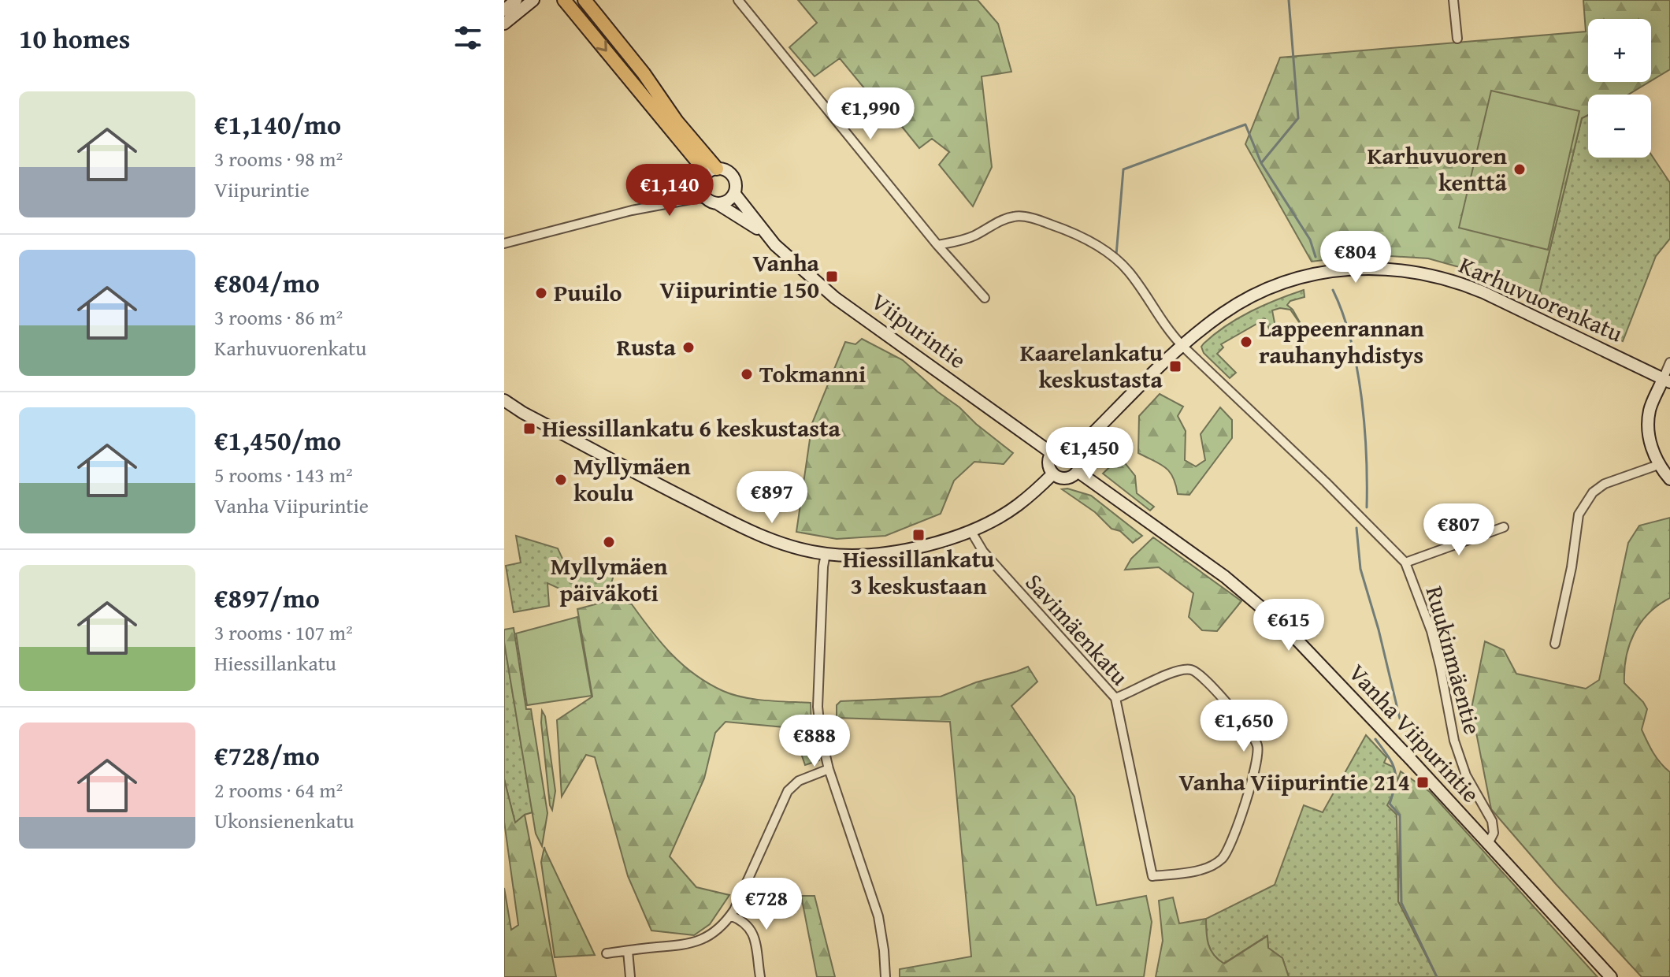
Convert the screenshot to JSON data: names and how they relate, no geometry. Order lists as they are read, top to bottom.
{
  "streets": {
    "street": [
      "Karhuvuorenkatu",
      "Viipurintie",
      "Savimäenkatu",
      "Ruukinmäentie",
      "Vanha Viipurintie"
    ]
  },
  "crossings": [
    ["Karhuvuorenkatu", "Viipurintie"],
    ["Karhuvuorenkatu", "Ruukinmäentie"],
    ["Karhuvuorenkatu", "Vanha Viipurintie"],
    ["Viipurintie", "Vanha Viipurintie"],
    ["Ruukinmäentie", "Vanha Viipurintie"]
  ],
  "places": {
    "other": [
      "Karhuvuoren kenttä",
      "Puuilo",
      "Lappeenrannan rauhanyhdistys",
      "Rusta",
      "Tokmanni",
      "Myllymäen koulu",
      "Myllymäen päiväkoti"
    ],
    "transit": [
      "Vanha Viipurintie 150",
      "Kaarelankatu keskustasta",
      "Hiessillankatu 6 keskustasta",
      "Hiessillankatu 3 keskustaan",
      "Vanha Viipurintie 214"
    ]
  },
  "page": {
    "heading": "10 homes",
    "map_buttons": ["+", "−"],
    "list": [
      {
        "name": "€1,140/mo",
        "note": "3 rooms · 98 m² · Viipurintie"
      },
      {
        "name": "€804/mo",
        "note": "3 rooms · 86 m² · Karhuvuorenkatu"
      },
      {
        "name": "€1,450/mo",
        "note": "5 rooms · 143 m² · Vanha Viipurintie"
      },
      {
        "name": "€897/mo",
        "note": "3 rooms · 107 m² · Hiessillankatu"
      },
      {
        "name": "€728/mo",
        "note": "2 rooms · 64 m² · Ukonsienenkatu"
      }
    ],
    "price": [
      "€1,990",
      "€1,140",
      "€804",
      "€1,450",
      "€897",
      "€807",
      "€615",
      "€1,650",
      "€888",
      "€728"
    ]
  }
}
